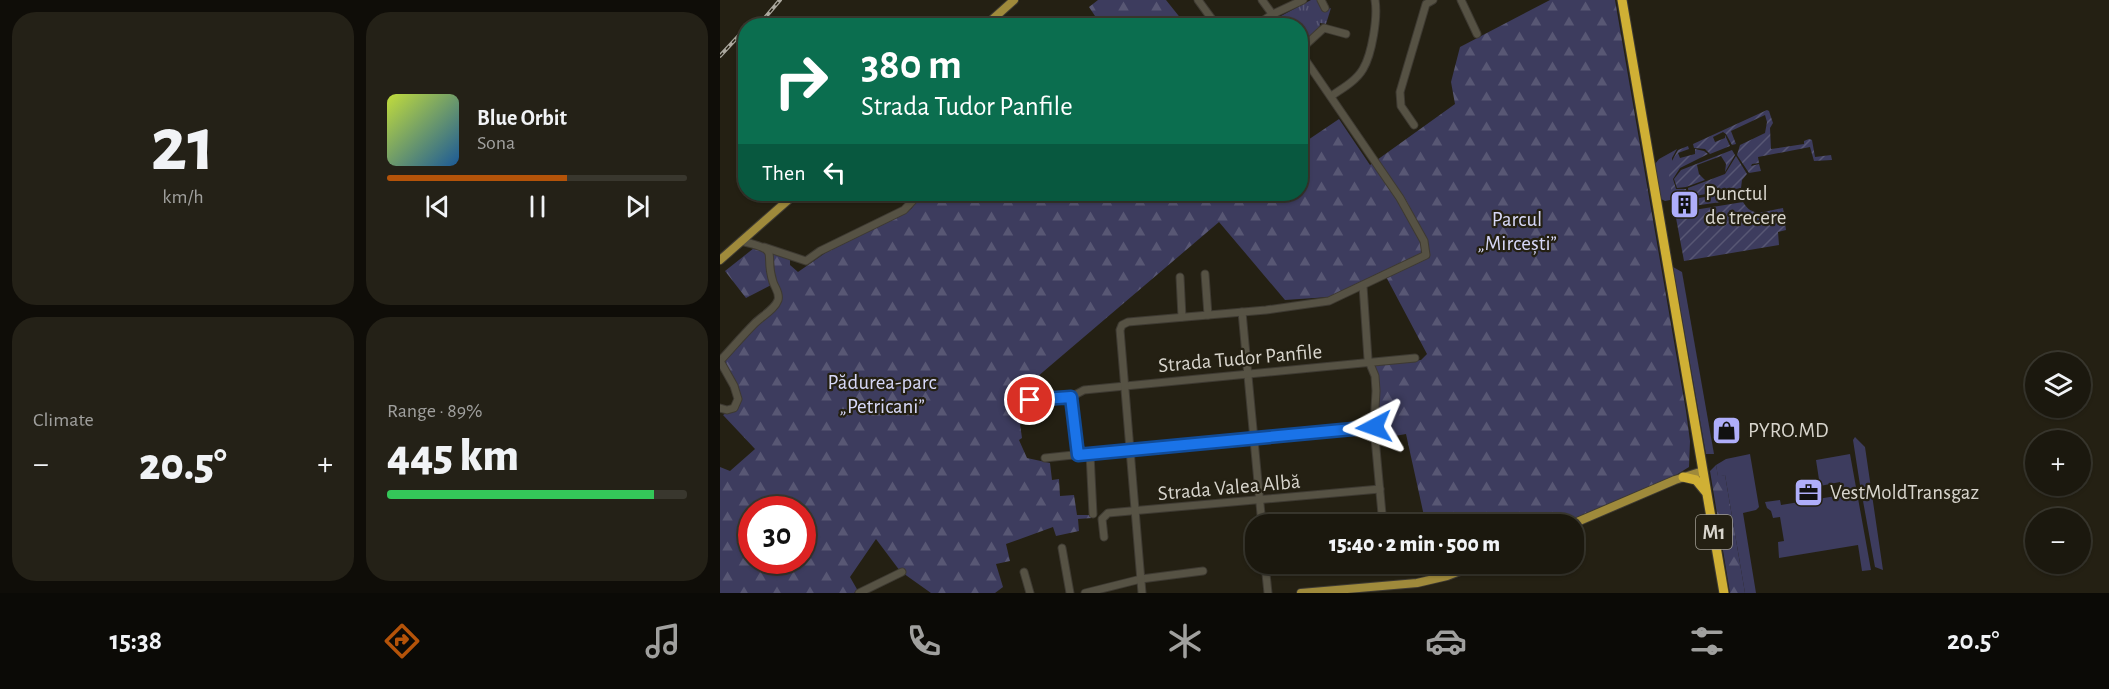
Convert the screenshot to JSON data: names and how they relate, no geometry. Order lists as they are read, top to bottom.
{
  "streets": {
    "highway": ["M1"],
    "street": ["Strada Tudor Panfile", "Strada Valea Albă"]
  },
  "parks": ["Parcul „Mircești”", "Pădurea-parc „Petricani”"],
  "places": {
    "building": ["Punctul de trecere"],
    "shop": ["PYRO.MD"],
    "office": ["VestMoldTransgaz"]
  },
  "page": {
    "tile": [
      ["21", "km/h"],
      "Climate",
      ["Range · 89%", "445 km"]
    ],
    "turn": ["380 m", "Strada Tudor Panfile"],
    "song": ["Blue Orbit", "Sona"],
    "then": "Then",
    "map_buttons": ["+", "−"],
    "heat": ["−", "20.5°", "+"],
    "limit": "30",
    "trip": "15:40 · 2 min · 500 m",
    "tabs": ["15:38", "20.5°"]
  }
}
